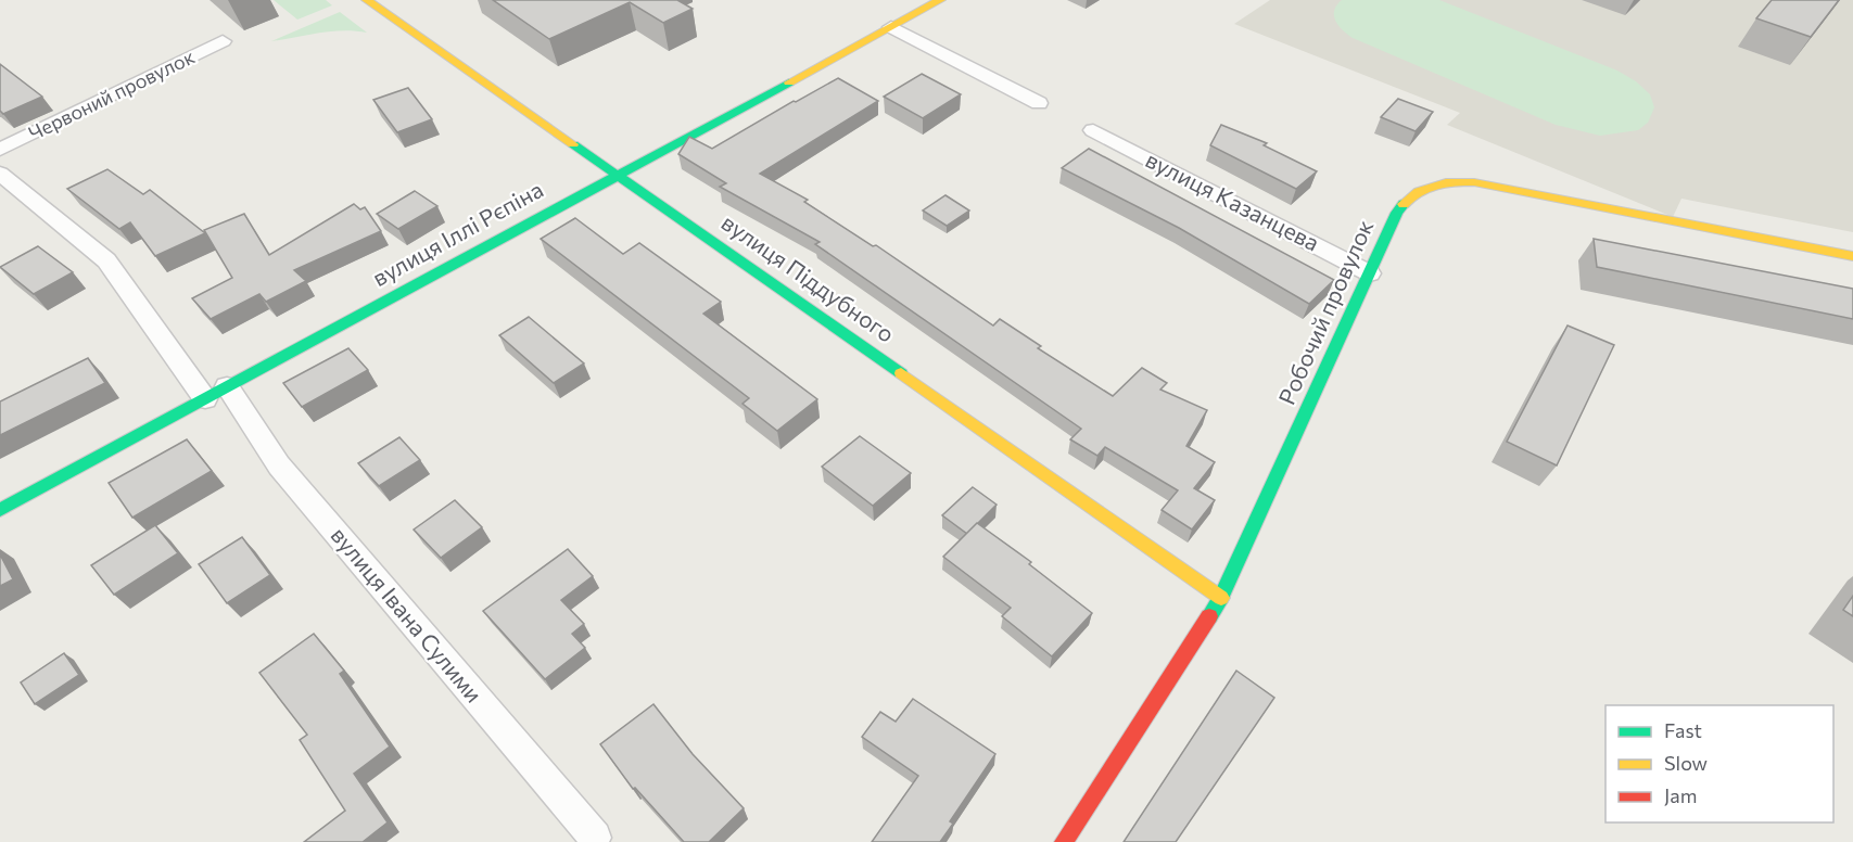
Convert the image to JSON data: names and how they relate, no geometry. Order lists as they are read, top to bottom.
{
  "streets": {
    "street": [
      "Червоний провулок",
      "вулиця Казанцева",
      "вулиця Іллі Рєпіна",
      "вулиця Піддубного",
      "Робочий провулок",
      "вулиця Івана Сулими"
    ]
  },
  "crossings": [
    ["вулиця Казанцева", "Робочий провулок"],
    ["вулиця Іллі Рєпіна", "вулиця Піддубного"],
    ["вулиця Іллі Рєпіна", "вулиця Івана Сулими"],
    ["вулиця Піддубного", "Робочий провулок"]
  ],
  "legend": ["Fast", "Slow", "Jam"]
}
